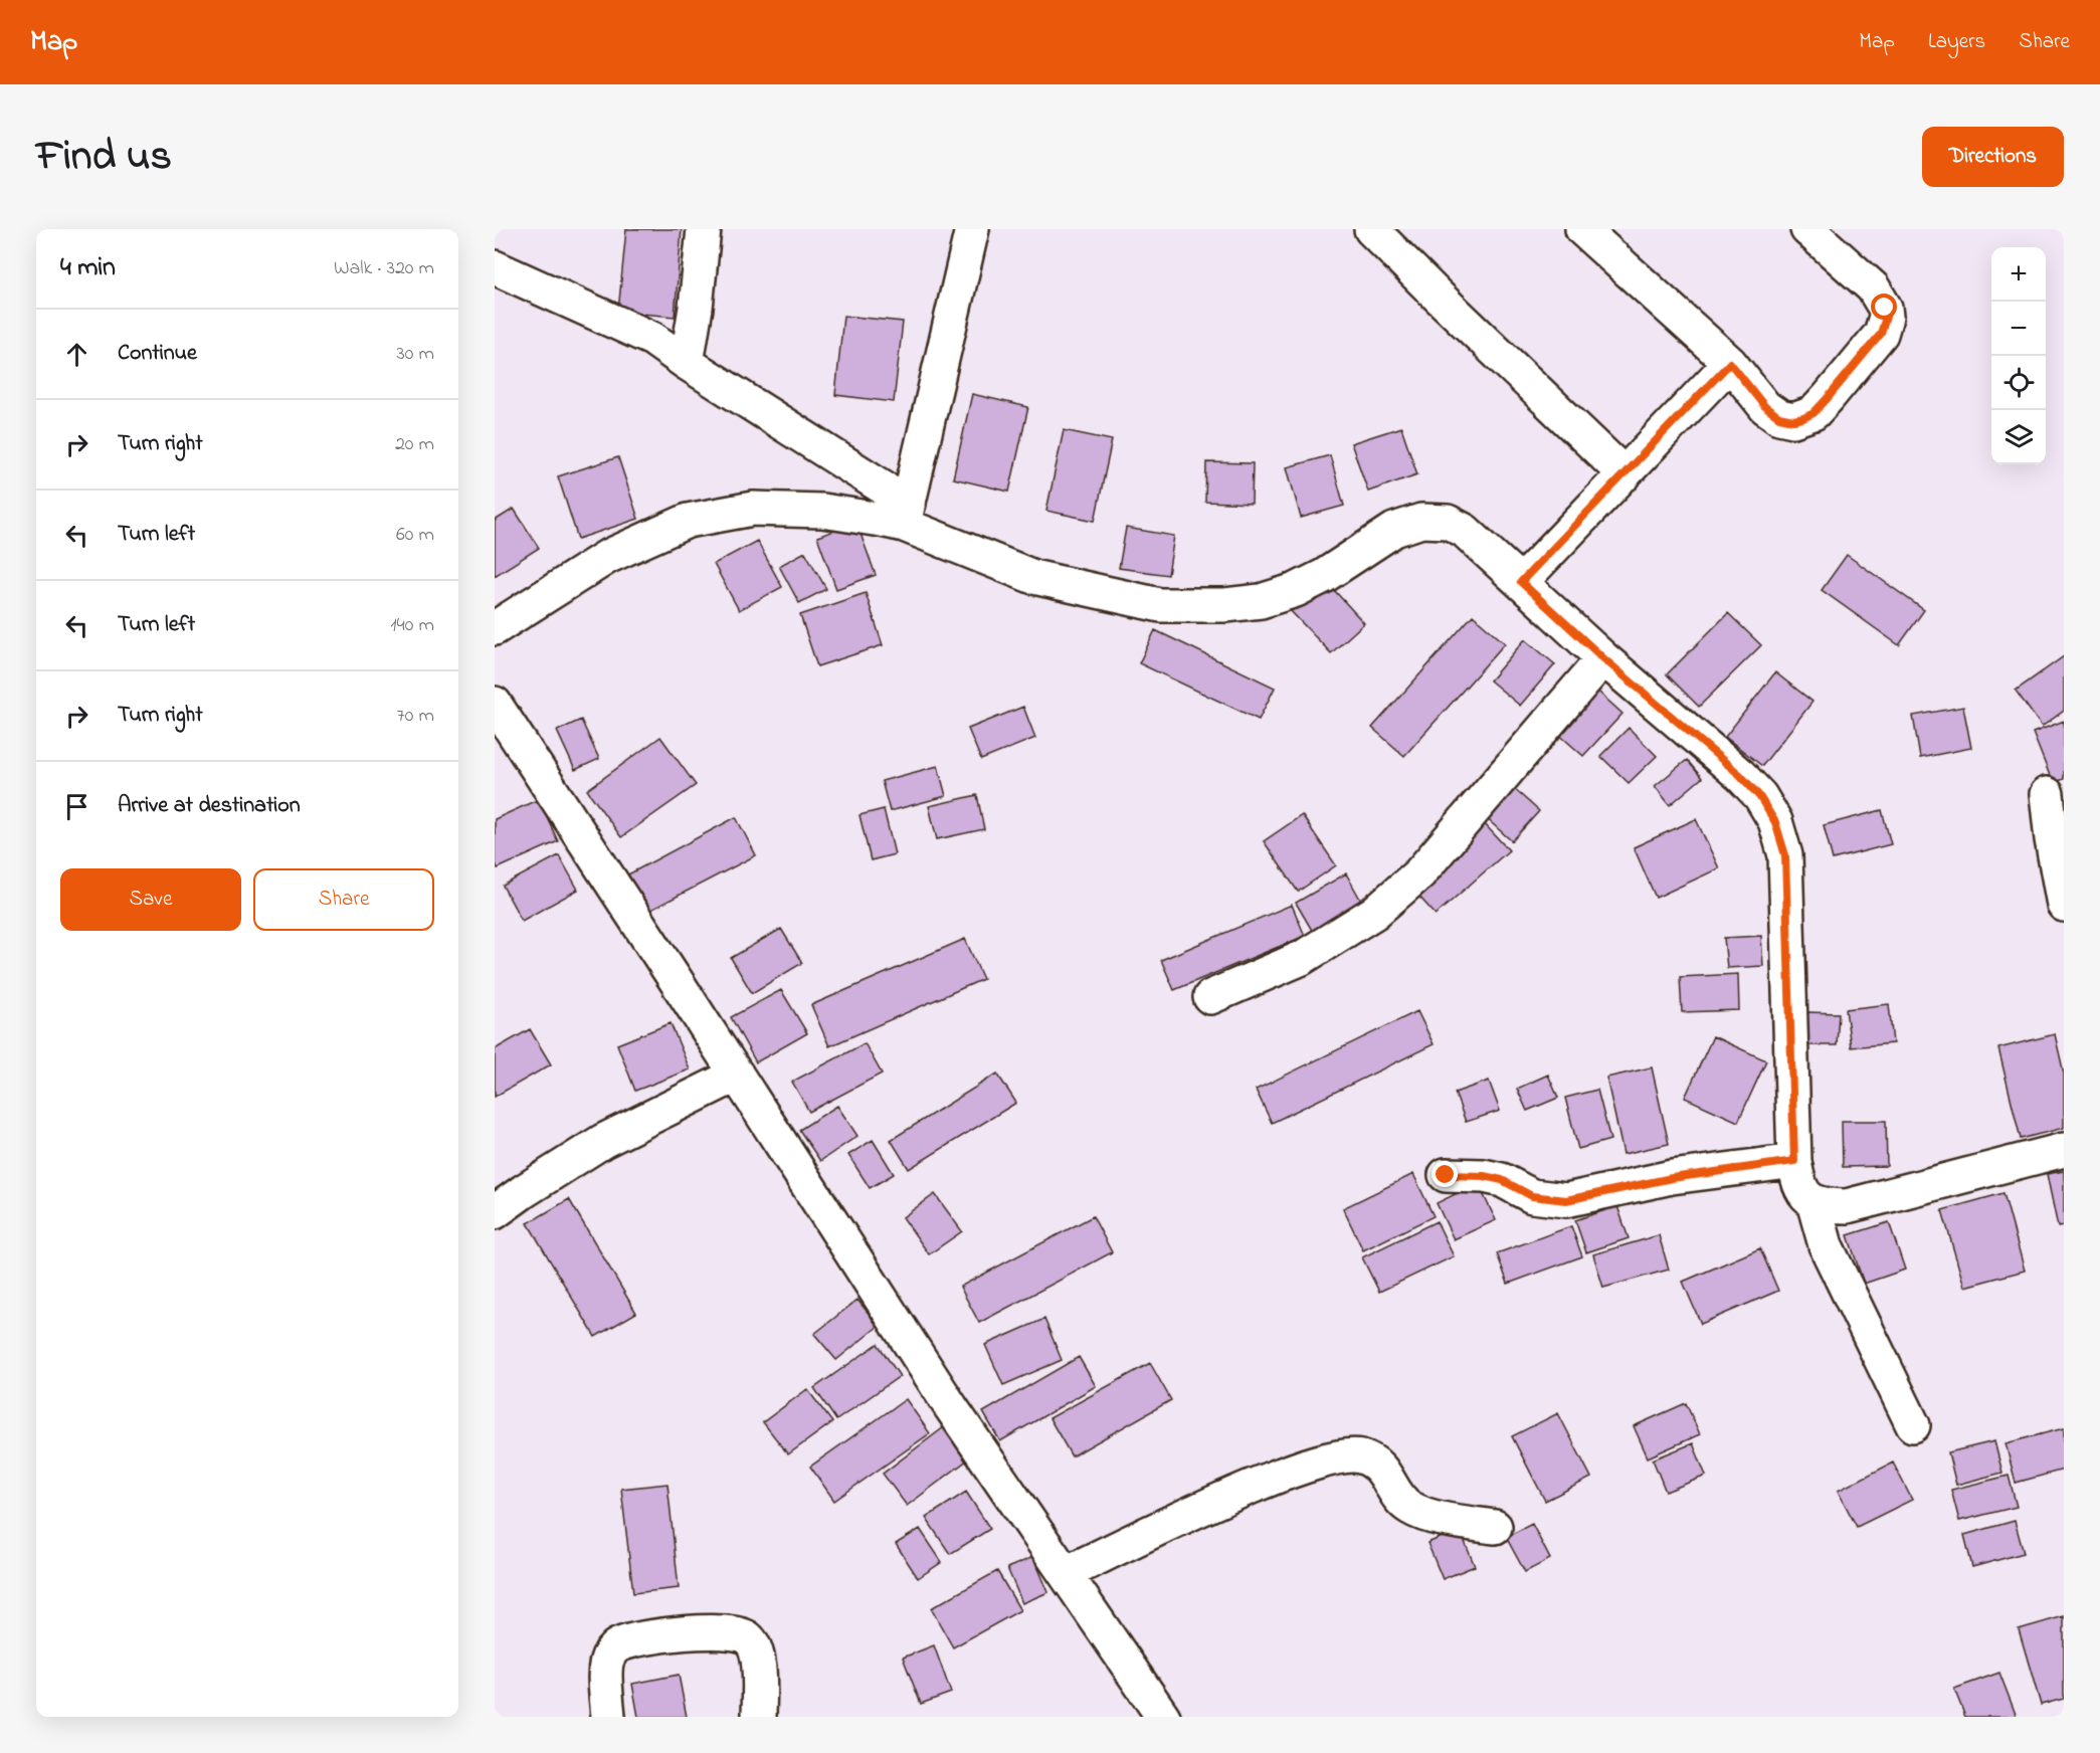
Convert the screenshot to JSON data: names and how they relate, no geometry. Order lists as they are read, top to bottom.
{
  "page": {
    "header": "Map",
    "nav": ["Map", "Layers", "Share"],
    "title": "Find us",
    "buttons": [
      "Directions",
      ["Save", "Share"]
    ],
    "heading": ["4 min", "Walk · 320 m"],
    "map_buttons": ["+", "−"],
    "list": [
      ["Continue", "30 m"],
      ["Turn right", "20 m"],
      ["Turn left", "60 m"],
      ["Turn left", "140 m"],
      ["Turn right", "70 m"],
      "Arrive at destination"
    ]
  }
}
